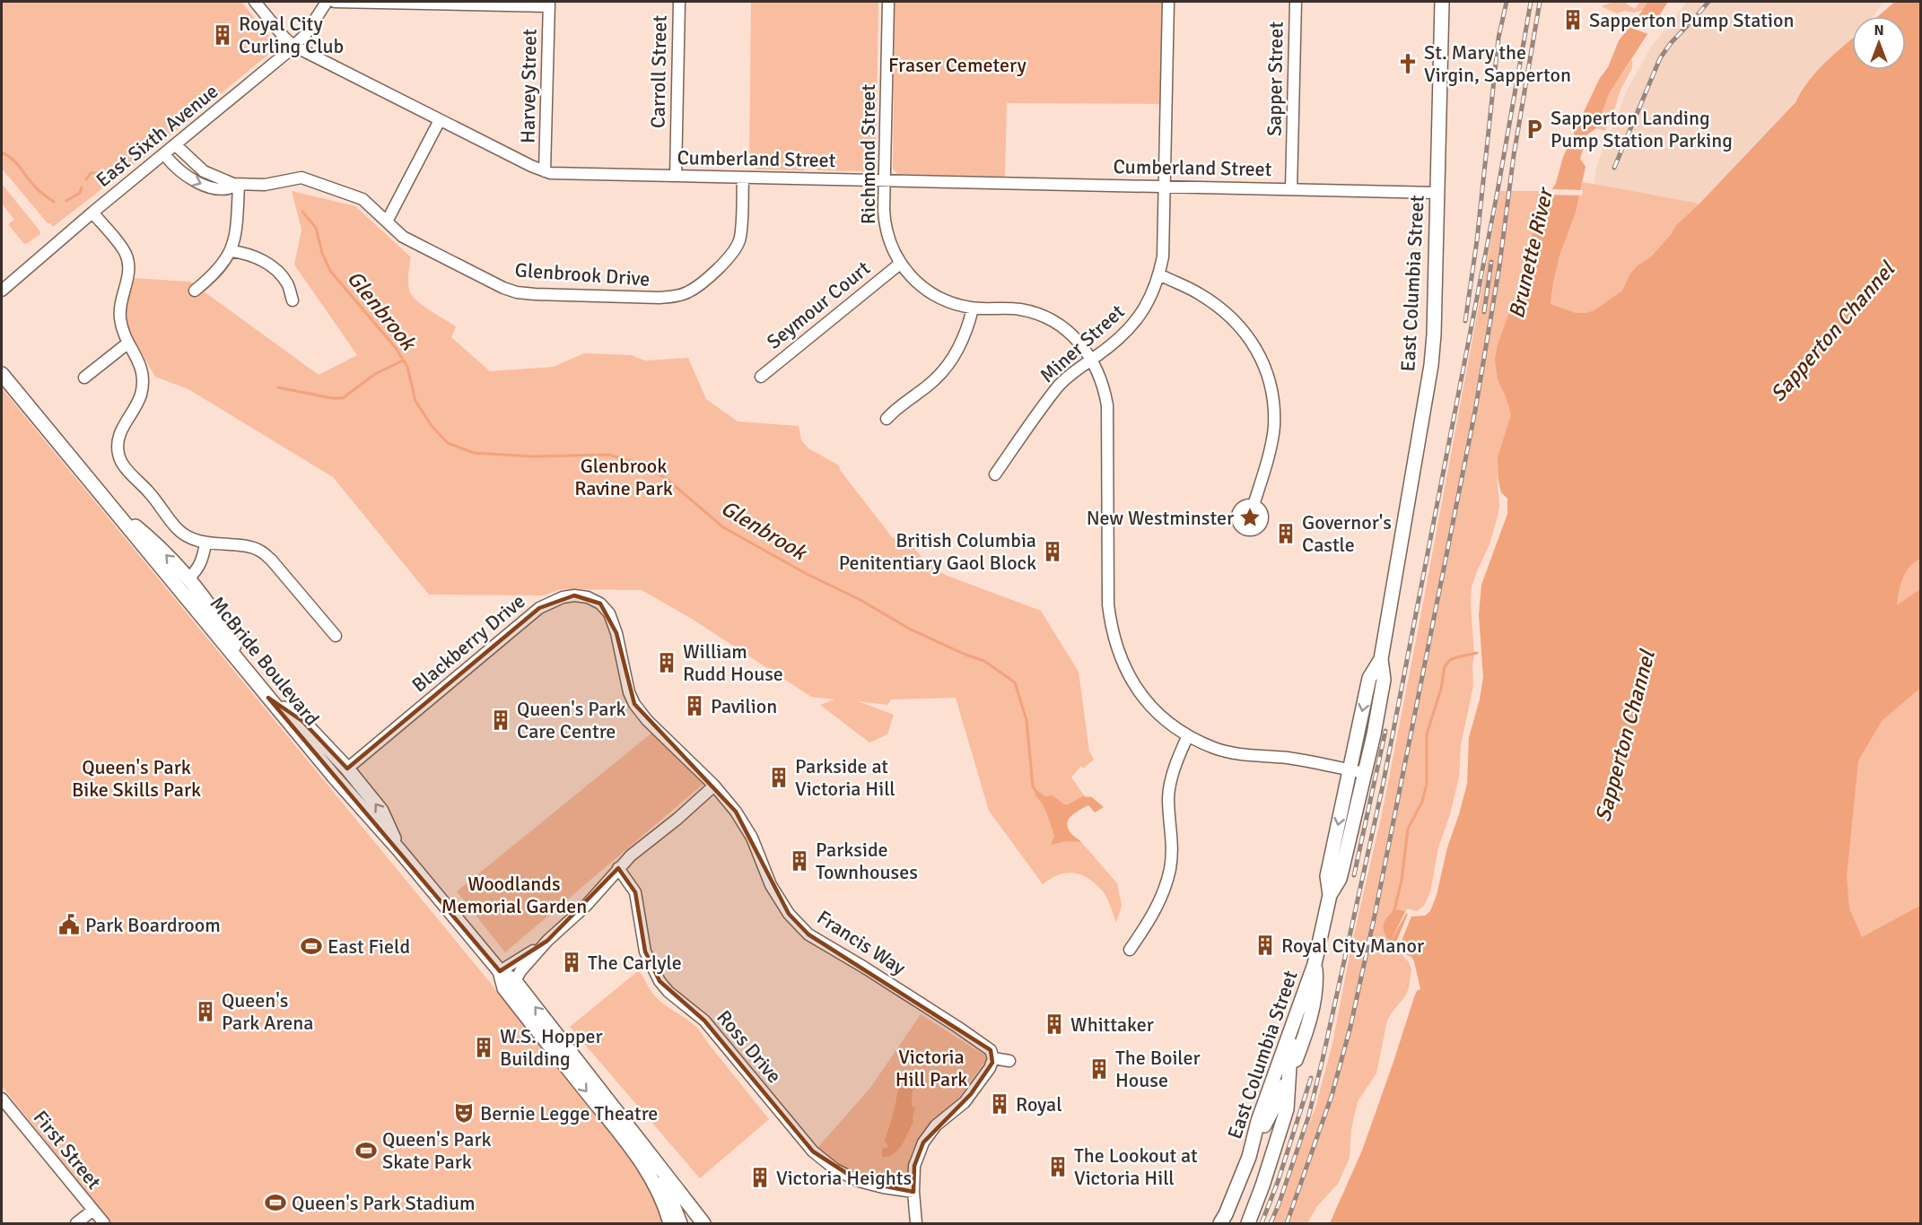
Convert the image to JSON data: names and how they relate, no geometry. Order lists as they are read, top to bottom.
{
  "streets": {
    "main road": ["East Columbia Street", "McBride Boulevard"],
    "street": [
      "Carroll Street",
      "Sapper Street",
      "Harvey Street",
      "East Sixth Avenue",
      "Richmond Street",
      "Cumberland Street",
      "Glenbrook Drive",
      "Seymour Court",
      "Miner Street",
      "Blackberry Drive",
      "Francis Way",
      "Ross Drive",
      "First Street"
    ]
  },
  "crossings": [
    ["Carroll Street", "Cumberland Street"],
    ["Sapper Street", "Cumberland Street"],
    ["Harvey Street", "Cumberland Street"],
    ["East Sixth Avenue", "Cumberland Street"],
    ["East Sixth Avenue", "Glenbrook Drive"],
    ["Richmond Street", "Cumberland Street"],
    ["Richmond Street", "East Columbia Street"],
    ["Richmond Street", "Seymour Court"],
    ["Richmond Street", "Miner Street"],
    ["Cumberland Street", "Glenbrook Drive"],
    ["Cumberland Street", "East Columbia Street"],
    ["Cumberland Street", "Miner Street"],
    ["Blackberry Drive", "Francis Way"]
  ],
  "water": ["Brunette River", "Glenbrook", "Sapperton Channel"],
  "parks": [
    "Fraser Cemetery",
    "Glenbrook Ravine Park",
    "Queen's Park Bike Skills Park",
    "Woodlands Memorial Garden",
    "Victoria Hill Park"
  ],
  "places": {
    "building": [
      "Sapperton Pump Station",
      "Royal City Curling Club",
      "Governor's Castle",
      "British Columbia Penitentiary Gaol Block",
      "William Rudd House",
      "Pavilion",
      "Queen's Park Care Centre",
      "Parkside at Victoria Hill",
      "Parkside Townhouses",
      "Royal City Manor",
      "The Carlyle",
      "Queen's Park Arena",
      "Whittaker",
      "W.S. Hopper Building",
      "The Boiler House",
      "Royal",
      "The Lookout at Victoria Hill",
      "Victoria Heights"
    ],
    "church": ["St. Mary the Virgin, Sapperton"],
    "parking": ["Sapperton Landing Pump Station Parking"],
    "place": ["New Westminster"],
    "public building": ["Park Boardroom"],
    "sports": ["East Field", "Queen's Park Skate Park", "Queen's Park Stadium"],
    "theatre": ["Bernie Legge Theatre"]
  },
  "north": "top"
}
